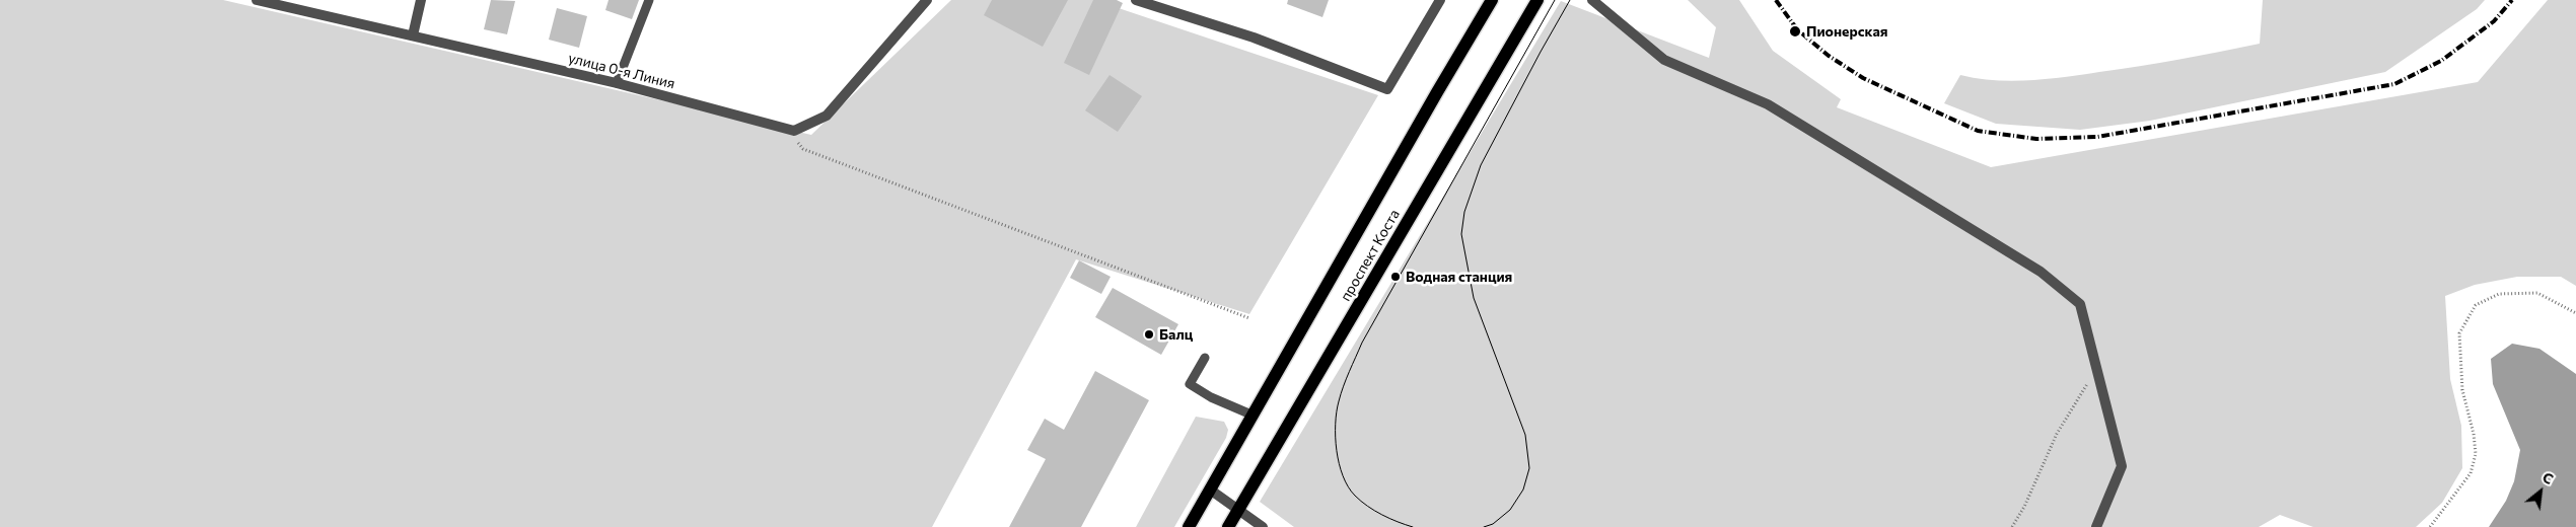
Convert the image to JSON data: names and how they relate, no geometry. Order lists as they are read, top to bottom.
{
  "streets": {
    "main road": ["проспект Коста"],
    "street": ["улица 0-я Линия"]
  },
  "places": ["Пионерская", "Водная станция", "Балц"],
  "north": "top right"
}
